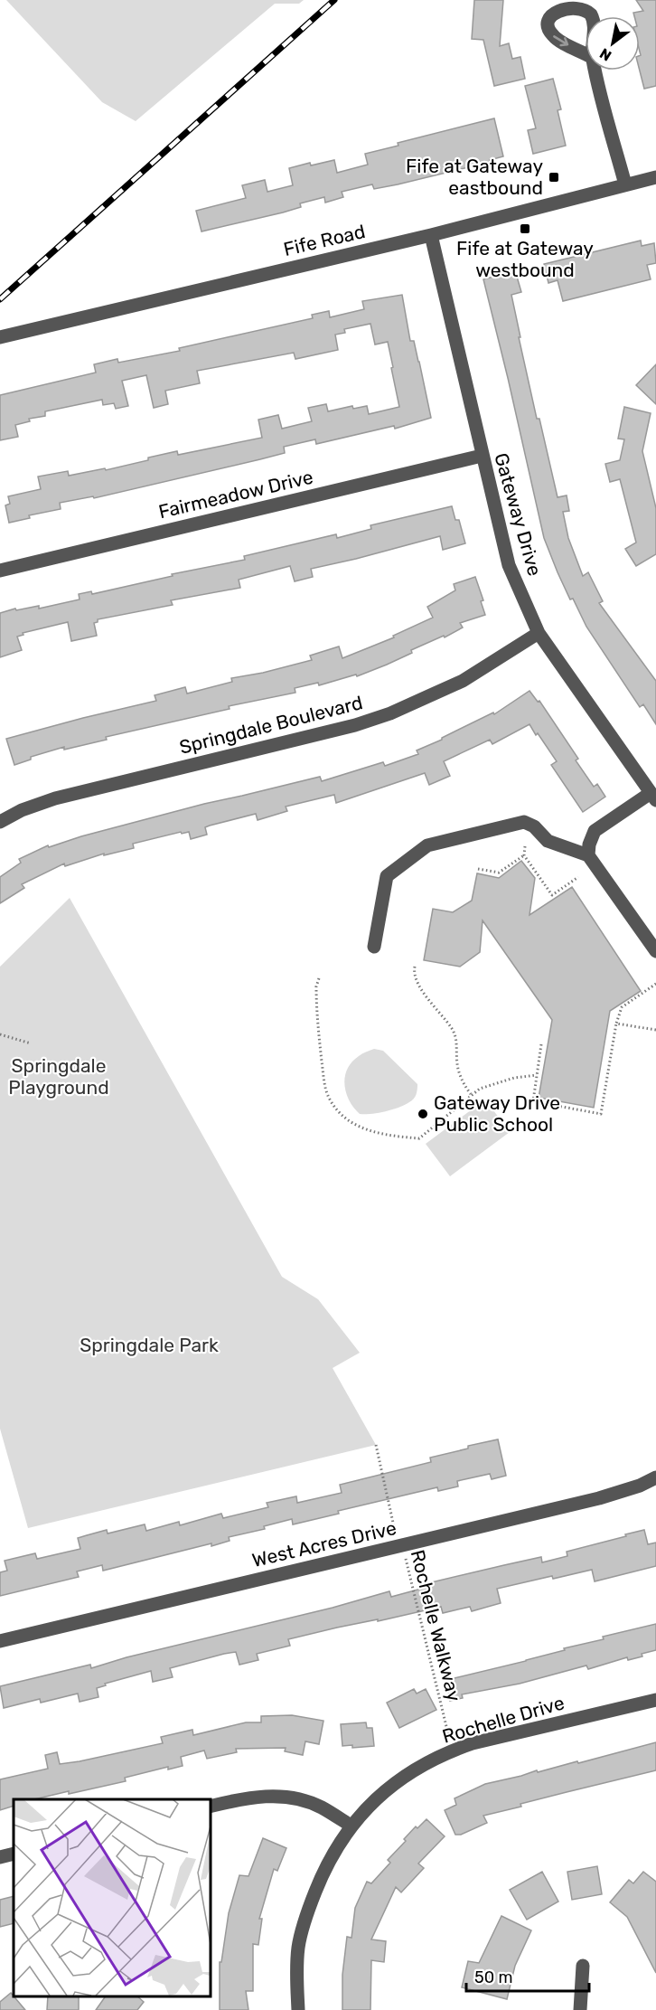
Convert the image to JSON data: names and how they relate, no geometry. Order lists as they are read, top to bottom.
{
  "streets": {
    "street": [
      "Fife Road",
      "Fairmeadow Drive",
      "Gateway Drive",
      "Springdale Boulevard",
      "West Acres Drive",
      "Rochelle Drive"
    ],
    "path": ["Rochelle Walkway"]
  },
  "crossings": [
    ["Fife Road", "Gateway Drive"],
    ["Fairmeadow Drive", "Gateway Drive"],
    ["Gateway Drive", "Springdale Boulevard"],
    ["West Acres Drive", "Rochelle Walkway"],
    ["Rochelle Walkway", "Rochelle Drive"]
  ],
  "parks": ["Springdale Playground", "Springdale Park"],
  "places": {
    "transit": ["Fife at Gateway eastbound", "Fife at Gateway westbound"],
    "other": ["Gateway Drive Public School"]
  },
  "scale_bar": "50 m",
  "north": "bottom left"
}
